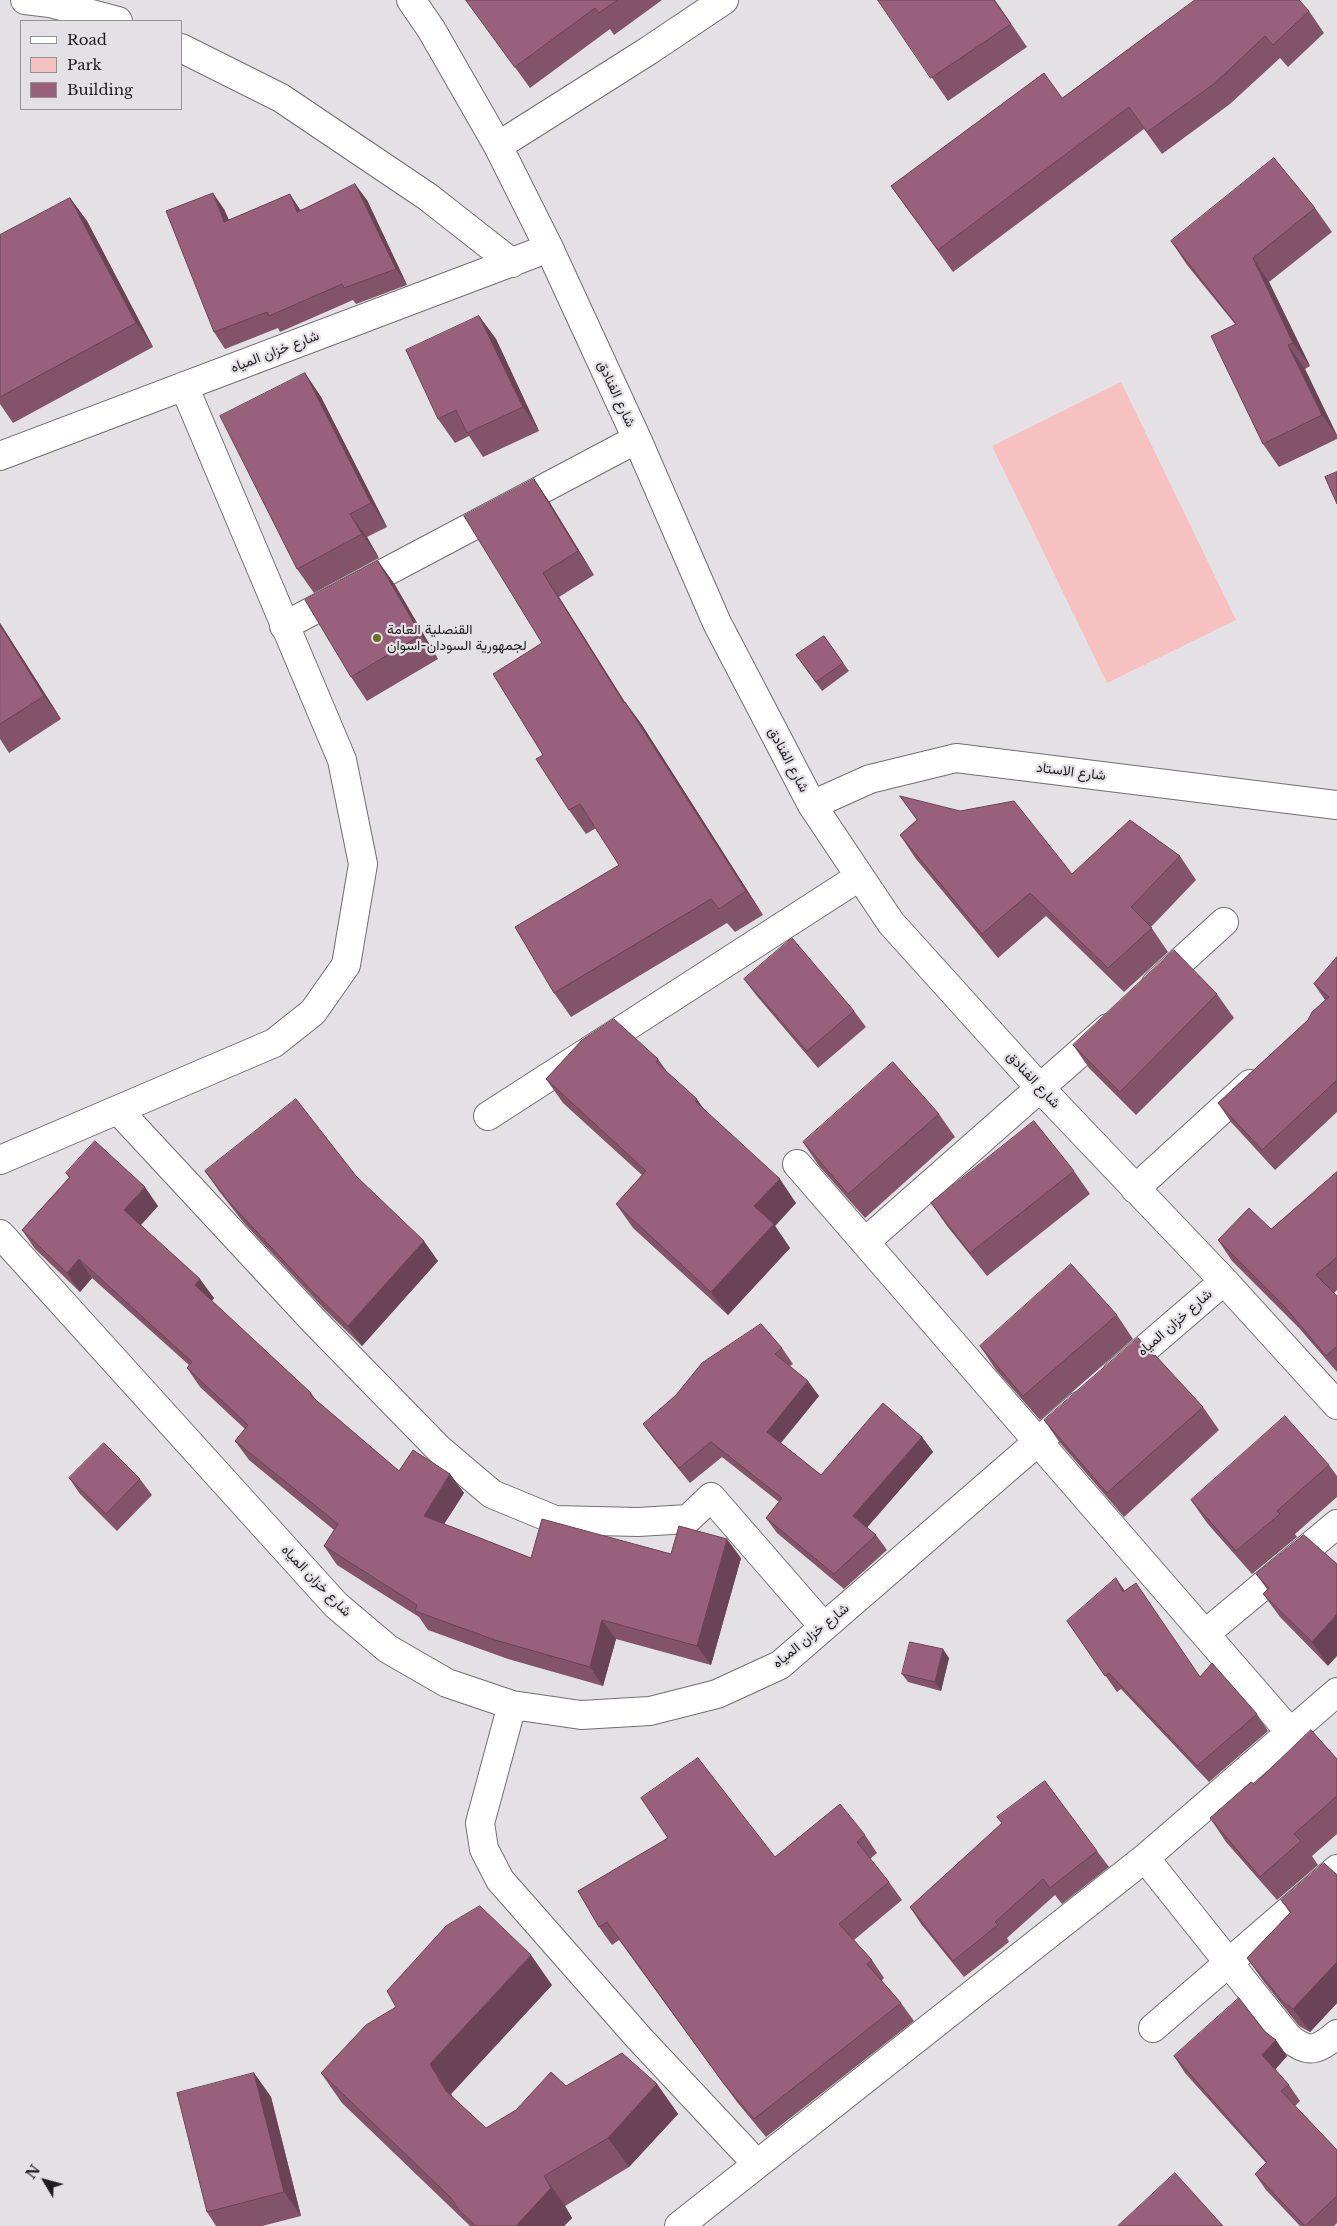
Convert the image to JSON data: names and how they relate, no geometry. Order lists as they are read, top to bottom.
{
  "streets": {
    "street": ["شارع خزان المياه", "شارع الفنادق", "شارع الاستاد"]
  },
  "crossings": [
    ["شارع خزان المياه", "شارع الفنادق"],
    ["شارع الفنادق", "شارع الاستاد"]
  ],
  "places": ["القنصلية العامة لجمهورية السودان-اسوان"],
  "legend": ["Road", "Park", "Building"],
  "north": "top left"
}
